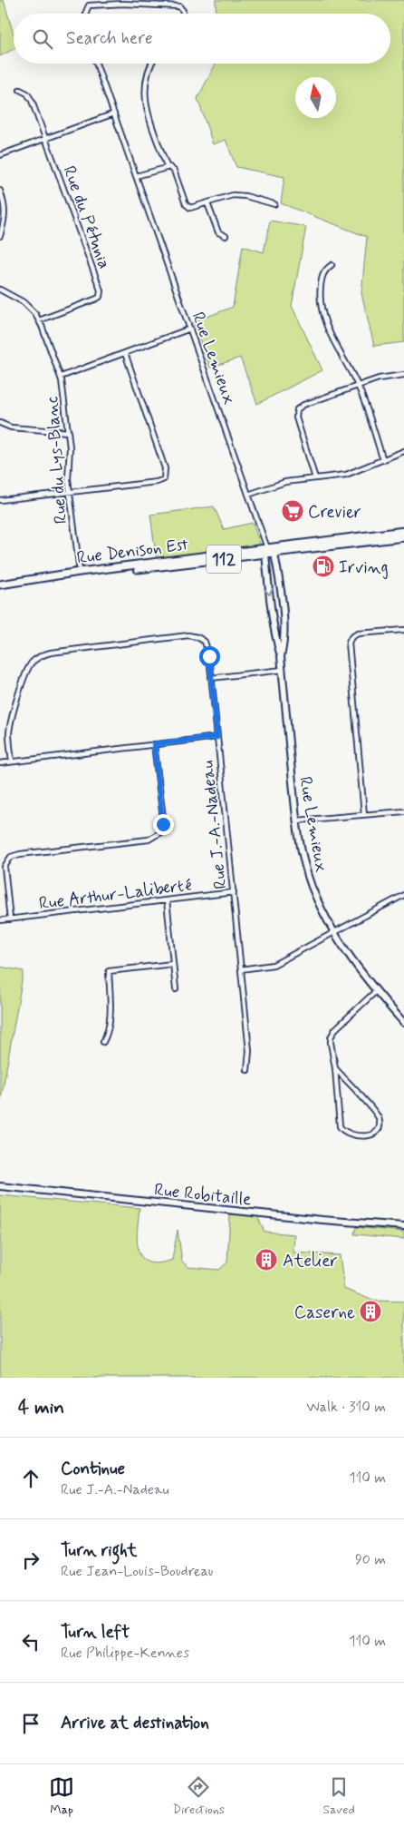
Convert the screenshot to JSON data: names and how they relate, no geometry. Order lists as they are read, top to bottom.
{
  "streets": {
    "main road": ["Rue Denison Est", "112"],
    "street": [
      "Rue du Pétunia",
      "Rue Lemieux",
      "Rue du Lys-Blanc",
      "Rue J.-A.-Nadeau",
      "Rue Arthur-Laliberté",
      "Rue Robitaille"
    ]
  },
  "crossings": [
    ["Rue du Pétunia", "Rue du Lys-Blanc"],
    ["Rue Lemieux", "Rue Denison Est"],
    ["Rue du Lys-Blanc", "Rue Denison Est"],
    ["Rue J.-A.-Nadeau", "Rue Arthur-Laliberté"]
  ],
  "places": {
    "supermarket": ["Crevier"],
    "fuel station": ["Irving"],
    "building": ["Atelier", "Caserne"]
  },
  "north": "top",
  "page": {
    "search": "Search here",
    "heading": ["4 min", "Walk · 310 m"],
    "list": [
      ["Continue", "Rue J.-A.-Nadeau", "110 m"],
      ["Turn right", "Rue Jean-Louis-Boudreau", "90 m"],
      ["Turn left", "Rue Philippe-Kennes", "110 m"],
      "Arrive at destination"
    ],
    "nav": ["Map", "Directions", "Saved"]
  }
}
